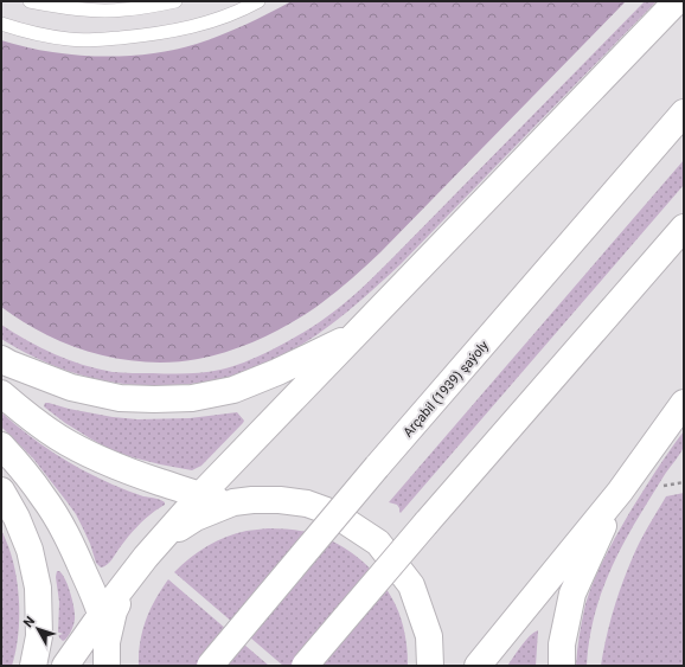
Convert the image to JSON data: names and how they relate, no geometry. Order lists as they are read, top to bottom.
{
  "streets": {
    "main road": ["Arçabil (1939) şaýoly"]
  },
  "north": "top left"
}
